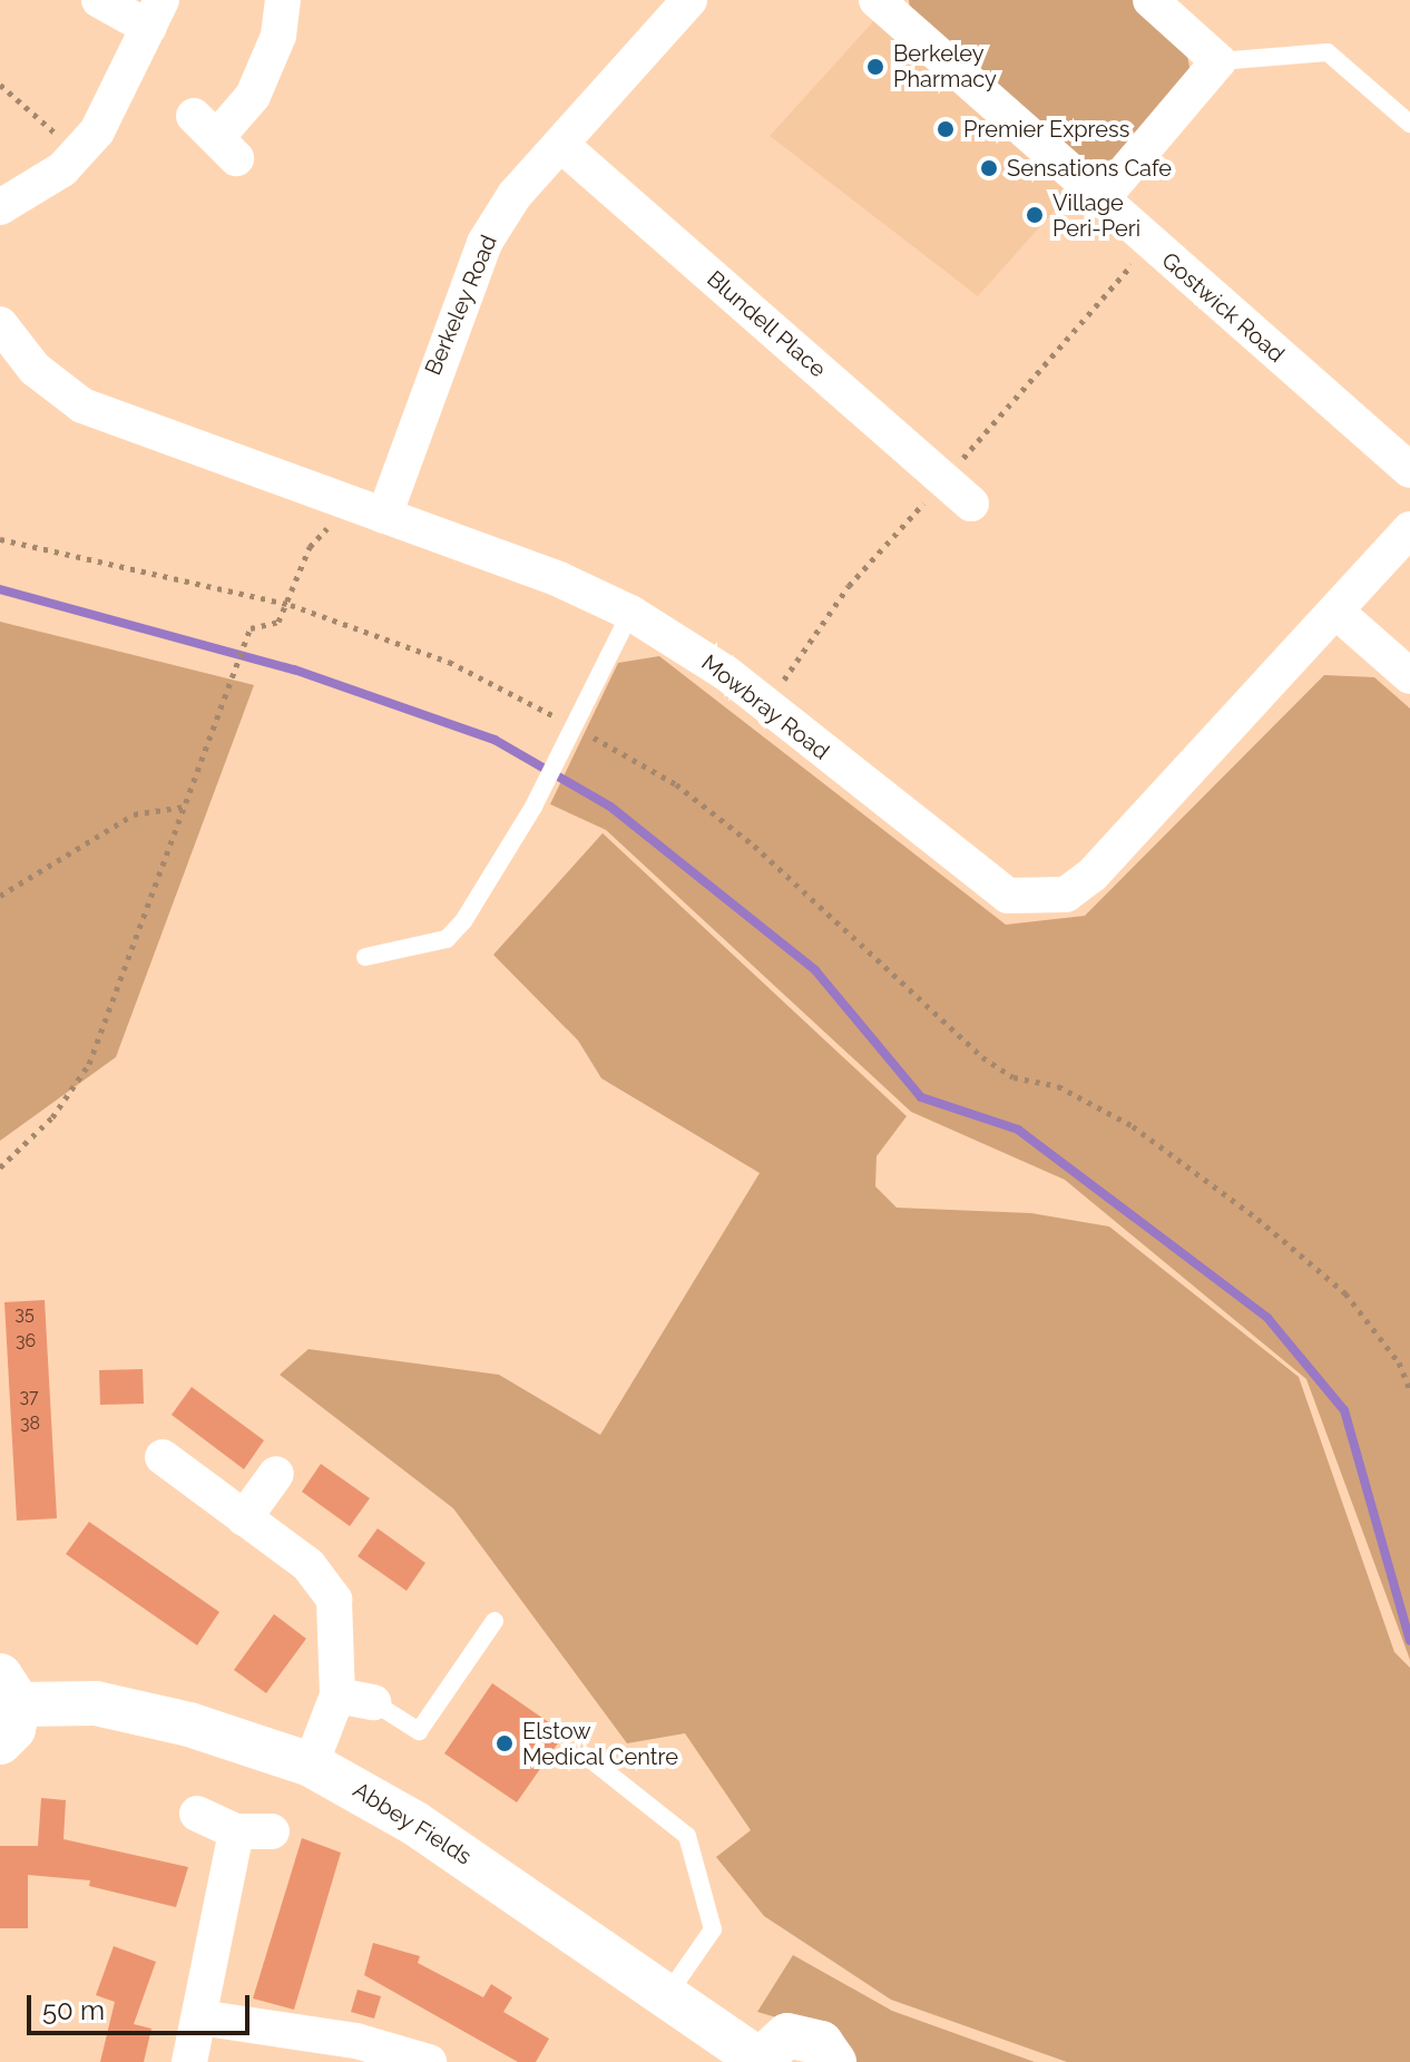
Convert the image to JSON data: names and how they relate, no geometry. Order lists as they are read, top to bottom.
{
  "streets": {
    "street": [
      "Berkeley Road",
      "Gostwick Road",
      "Blundell Place",
      "Mowbray Road",
      "Abbey Fields"
    ]
  },
  "crossings": [
    ["Berkeley Road", "Blundell Place"],
    ["Berkeley Road", "Mowbray Road"]
  ],
  "places": [
    "Berkeley Pharmacy",
    "Premier Express",
    "Sensations Cafe",
    "Village Peri-Peri",
    "Elstow Medical Centre"
  ],
  "house_numbers": [
    "35",
    "36",
    "37",
    "38"
  ],
  "scale_bar": "50 m"
}
